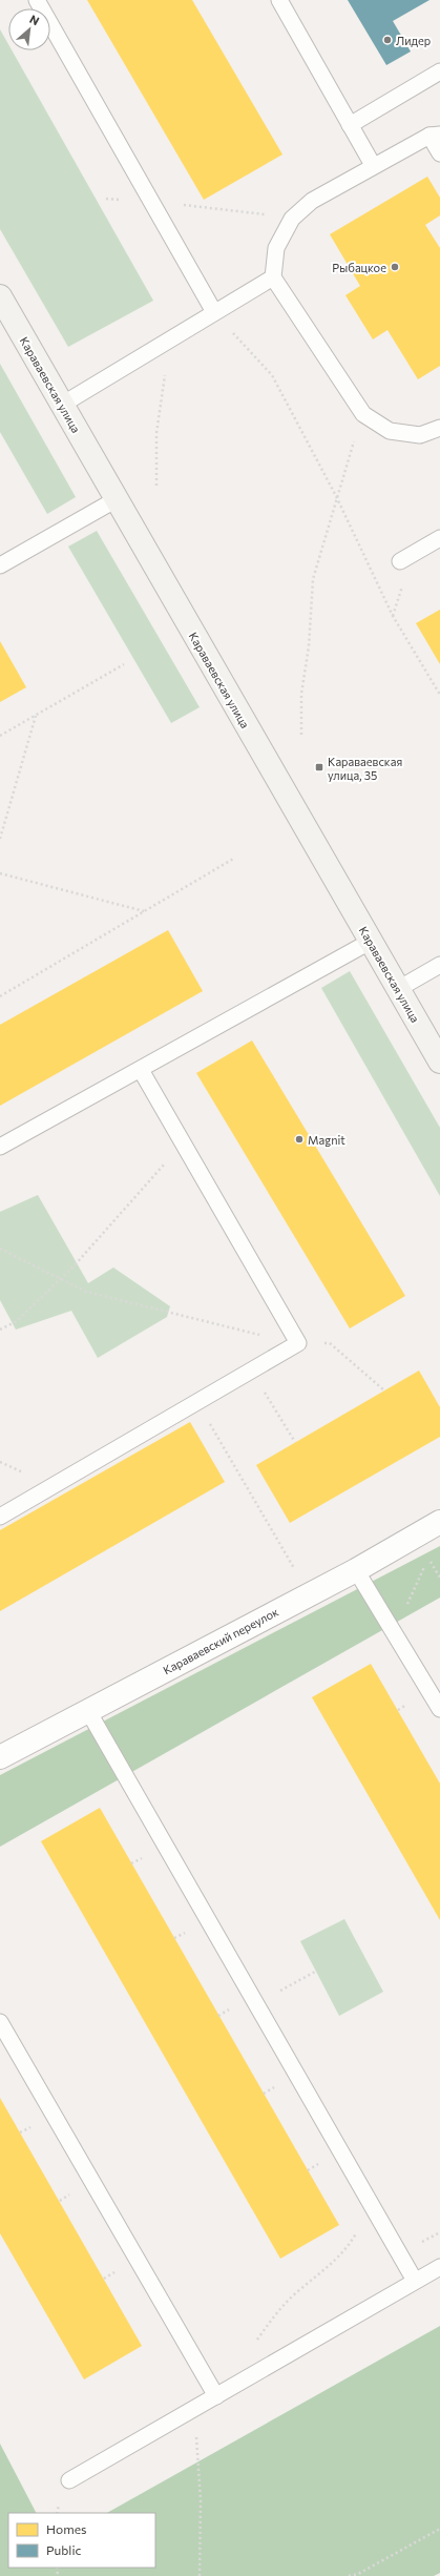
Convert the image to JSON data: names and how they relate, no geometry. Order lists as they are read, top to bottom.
{
  "streets": {
    "street": ["Караваевская улица", "Караваевский переулок"]
  },
  "places": {
    "other": ["Лидер", "Рыбацкое", "Magnit"],
    "transit": ["Караваевская улица, 35"]
  },
  "legend": ["Homes", "Public"],
  "north": "top right"
}
